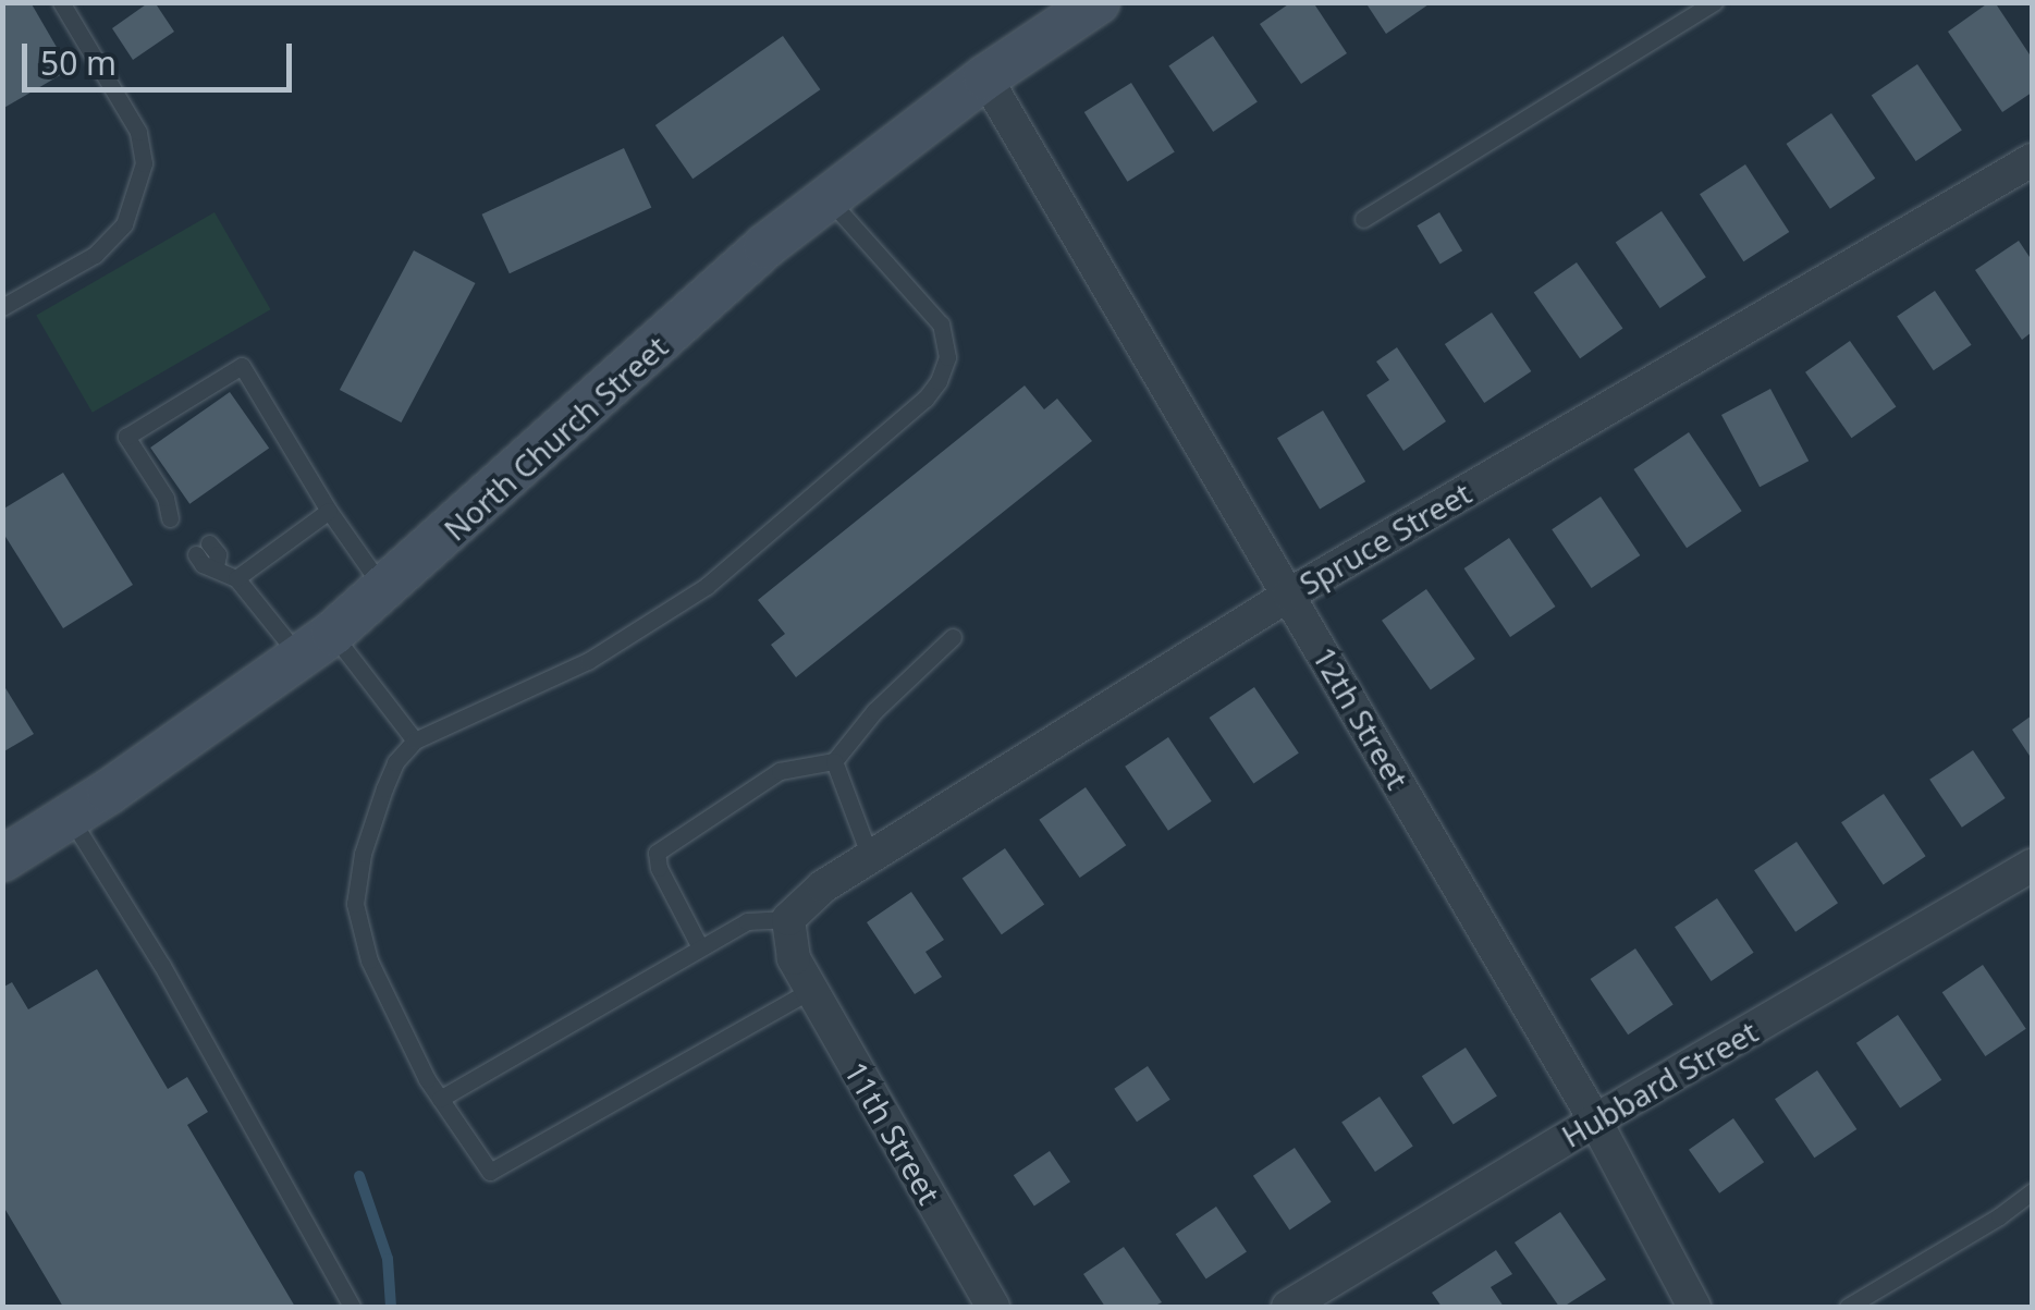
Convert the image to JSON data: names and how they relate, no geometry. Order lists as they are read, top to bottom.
{
  "streets": {
    "main road": ["North Church Street"],
    "street": [
      "Spruce Street",
      "12th Street",
      "Hubbard Street",
      "11th Street"
    ]
  },
  "crossings": [
    ["North Church Street", "12th Street"],
    ["Spruce Street", "12th Street"],
    ["Spruce Street", "11th Street"],
    ["12th Street", "Hubbard Street"]
  ],
  "scale_bar": "50 m"
}
